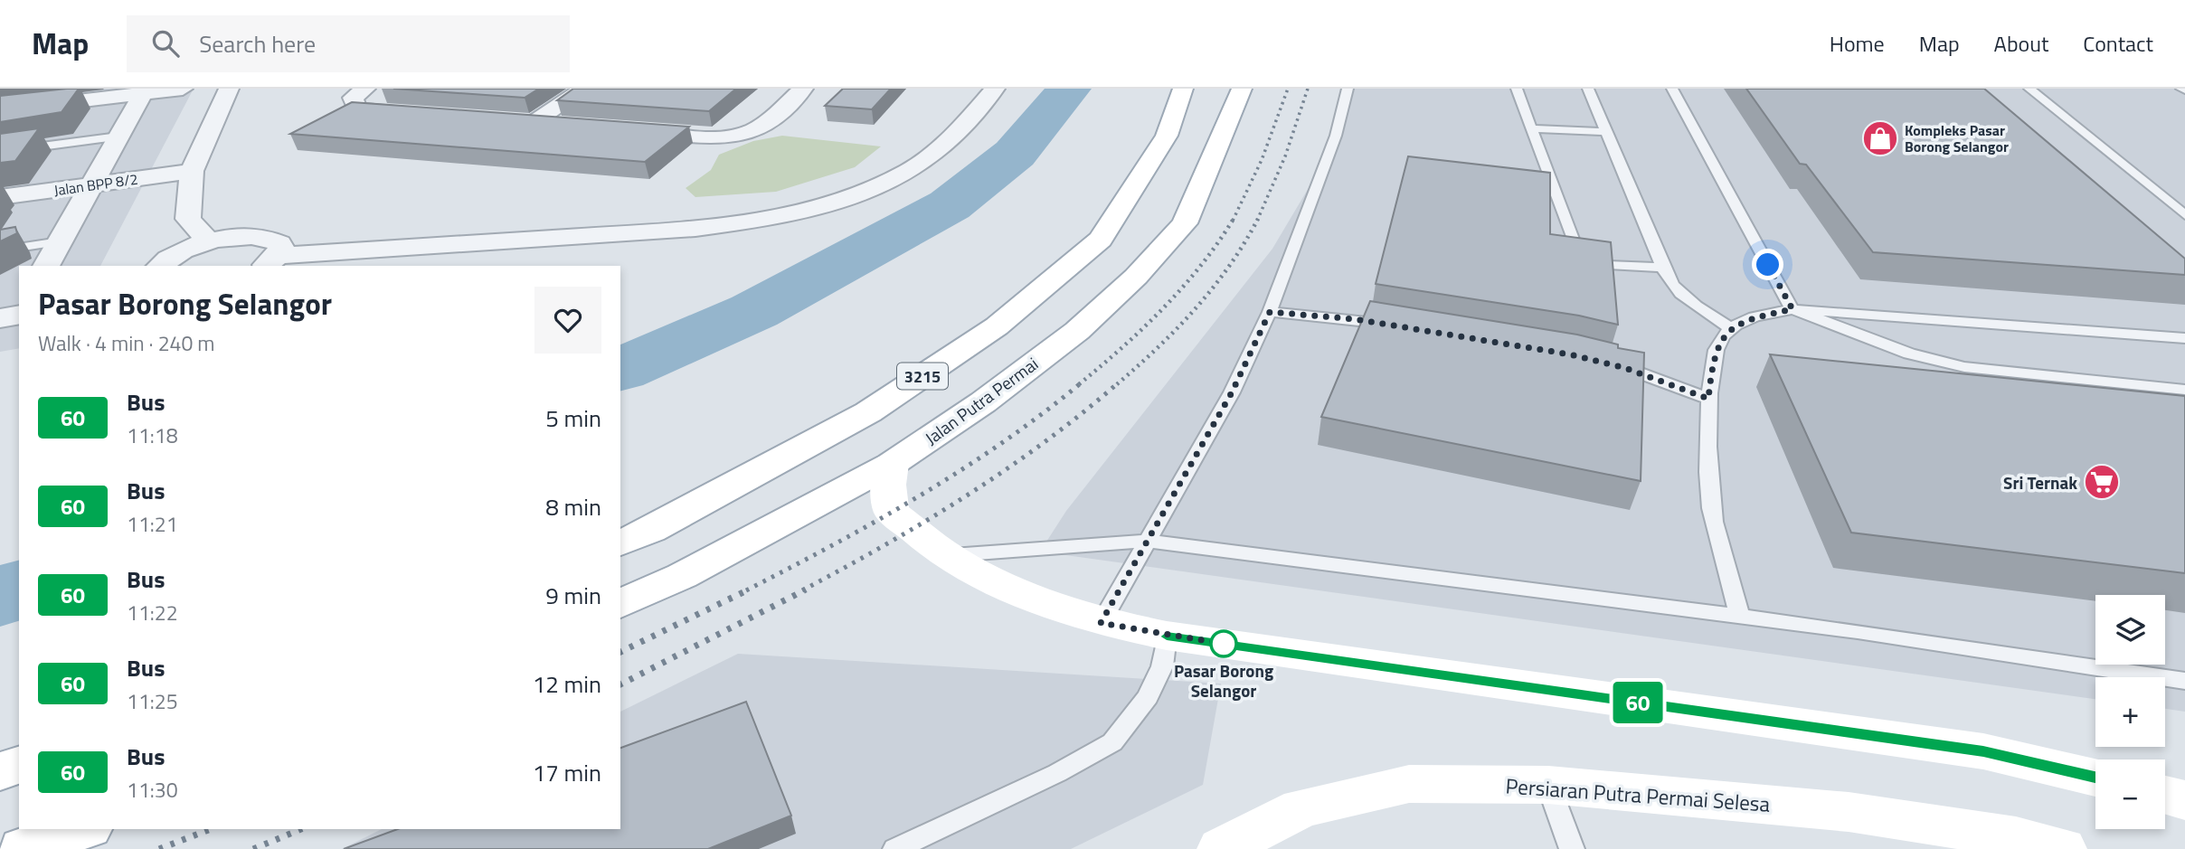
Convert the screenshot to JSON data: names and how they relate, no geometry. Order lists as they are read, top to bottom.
{
  "streets": {
    "main road": ["3215", "Jalan Putra Permai", "Persiaran Putra Permai Selesa"],
    "street": ["Jalan BPP 8/2"]
  },
  "places": {
    "shop": ["Kompleks Pasar Borong Selangor"],
    "supermarket": ["Sri Ternak"],
    "other": ["Pasar Borong Selangor"]
  },
  "lines": ["bus line 60"],
  "page": {
    "header": "Map",
    "search": "Search here",
    "nav": [
      "Home",
      "Map",
      "About",
      "Contact"
    ],
    "on_map": "60",
    "heading": ["Pasar Borong Selangor", "Walk · 4 min · 240 m"],
    "list": [
      {
        "mark": "60",
        "name": "Bus",
        "note": "11:18",
        "value": "5 min"
      },
      {
        "mark": "60",
        "name": "Bus",
        "note": "11:21",
        "value": "8 min"
      },
      {
        "mark": "60",
        "name": "Bus",
        "note": "11:22",
        "value": "9 min"
      },
      {
        "mark": "60",
        "name": "Bus",
        "note": "11:25",
        "value": "12 min"
      },
      {
        "mark": "60",
        "name": "Bus",
        "note": "11:30",
        "value": "17 min"
      }
    ],
    "map_buttons": ["+", "−"]
  }
}
